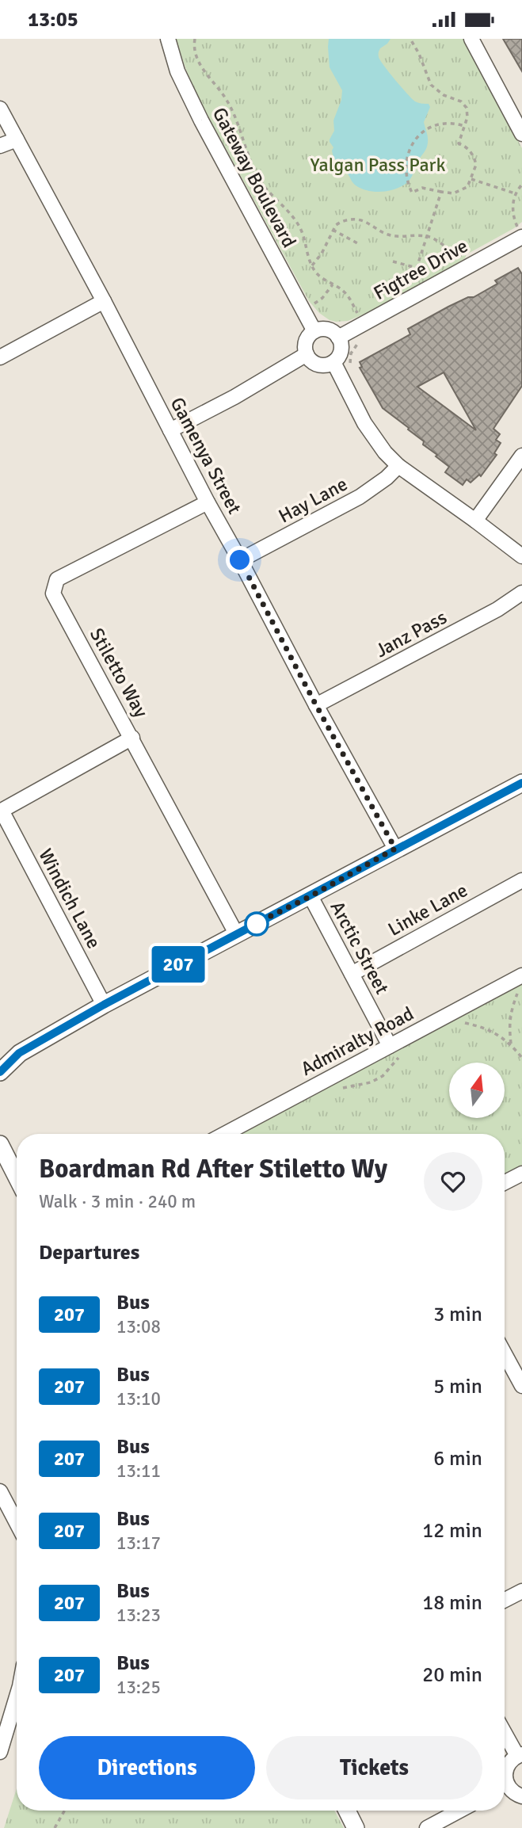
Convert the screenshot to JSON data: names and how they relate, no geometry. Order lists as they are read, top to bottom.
{
  "streets": {
    "street": [
      "Gateway Boulevard",
      "Figtree Drive",
      "Gamenya Street",
      "Hay Lane",
      "Janz Pass",
      "Stiletto Way",
      "Windich Lane",
      "Linke Lane",
      "Arctic Street",
      "Admiralty Road"
    ]
  },
  "crossings": [
    ["Gateway Boulevard", "Figtree Drive"],
    ["Gamenya Street", "Hay Lane"],
    ["Gamenya Street", "Janz Pass"],
    ["Gamenya Street", "Stiletto Way"],
    ["Linke Lane", "Arctic Street"],
    ["Arctic Street", "Admiralty Road"]
  ],
  "parks": ["Yalgan Pass Park"],
  "lines": ["bus line 207"],
  "north": "top",
  "page": {
    "status": "13:05",
    "on_map": "207",
    "heading": [
      ["Boardman Rd After Stiletto Wy", "Walk · 3 min · 240 m"],
      "Departures"
    ],
    "list": [
      {
        "mark": "207",
        "name": "Bus",
        "note": "13:08",
        "value": "3 min"
      },
      {
        "mark": "207",
        "name": "Bus",
        "note": "13:10",
        "value": "5 min"
      },
      {
        "mark": "207",
        "name": "Bus",
        "note": "13:11",
        "value": "6 min"
      },
      {
        "mark": "207",
        "name": "Bus",
        "note": "13:17",
        "value": "12 min"
      },
      {
        "mark": "207",
        "name": "Bus",
        "note": "13:23",
        "value": "18 min"
      },
      {
        "mark": "207",
        "name": "Bus",
        "note": "13:25",
        "value": "20 min"
      }
    ],
    "buttons": ["Directions", "Tickets"]
  }
}
